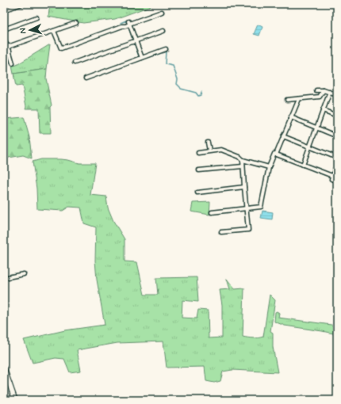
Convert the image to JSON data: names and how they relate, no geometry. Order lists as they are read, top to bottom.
{
  "north": "left"
}
